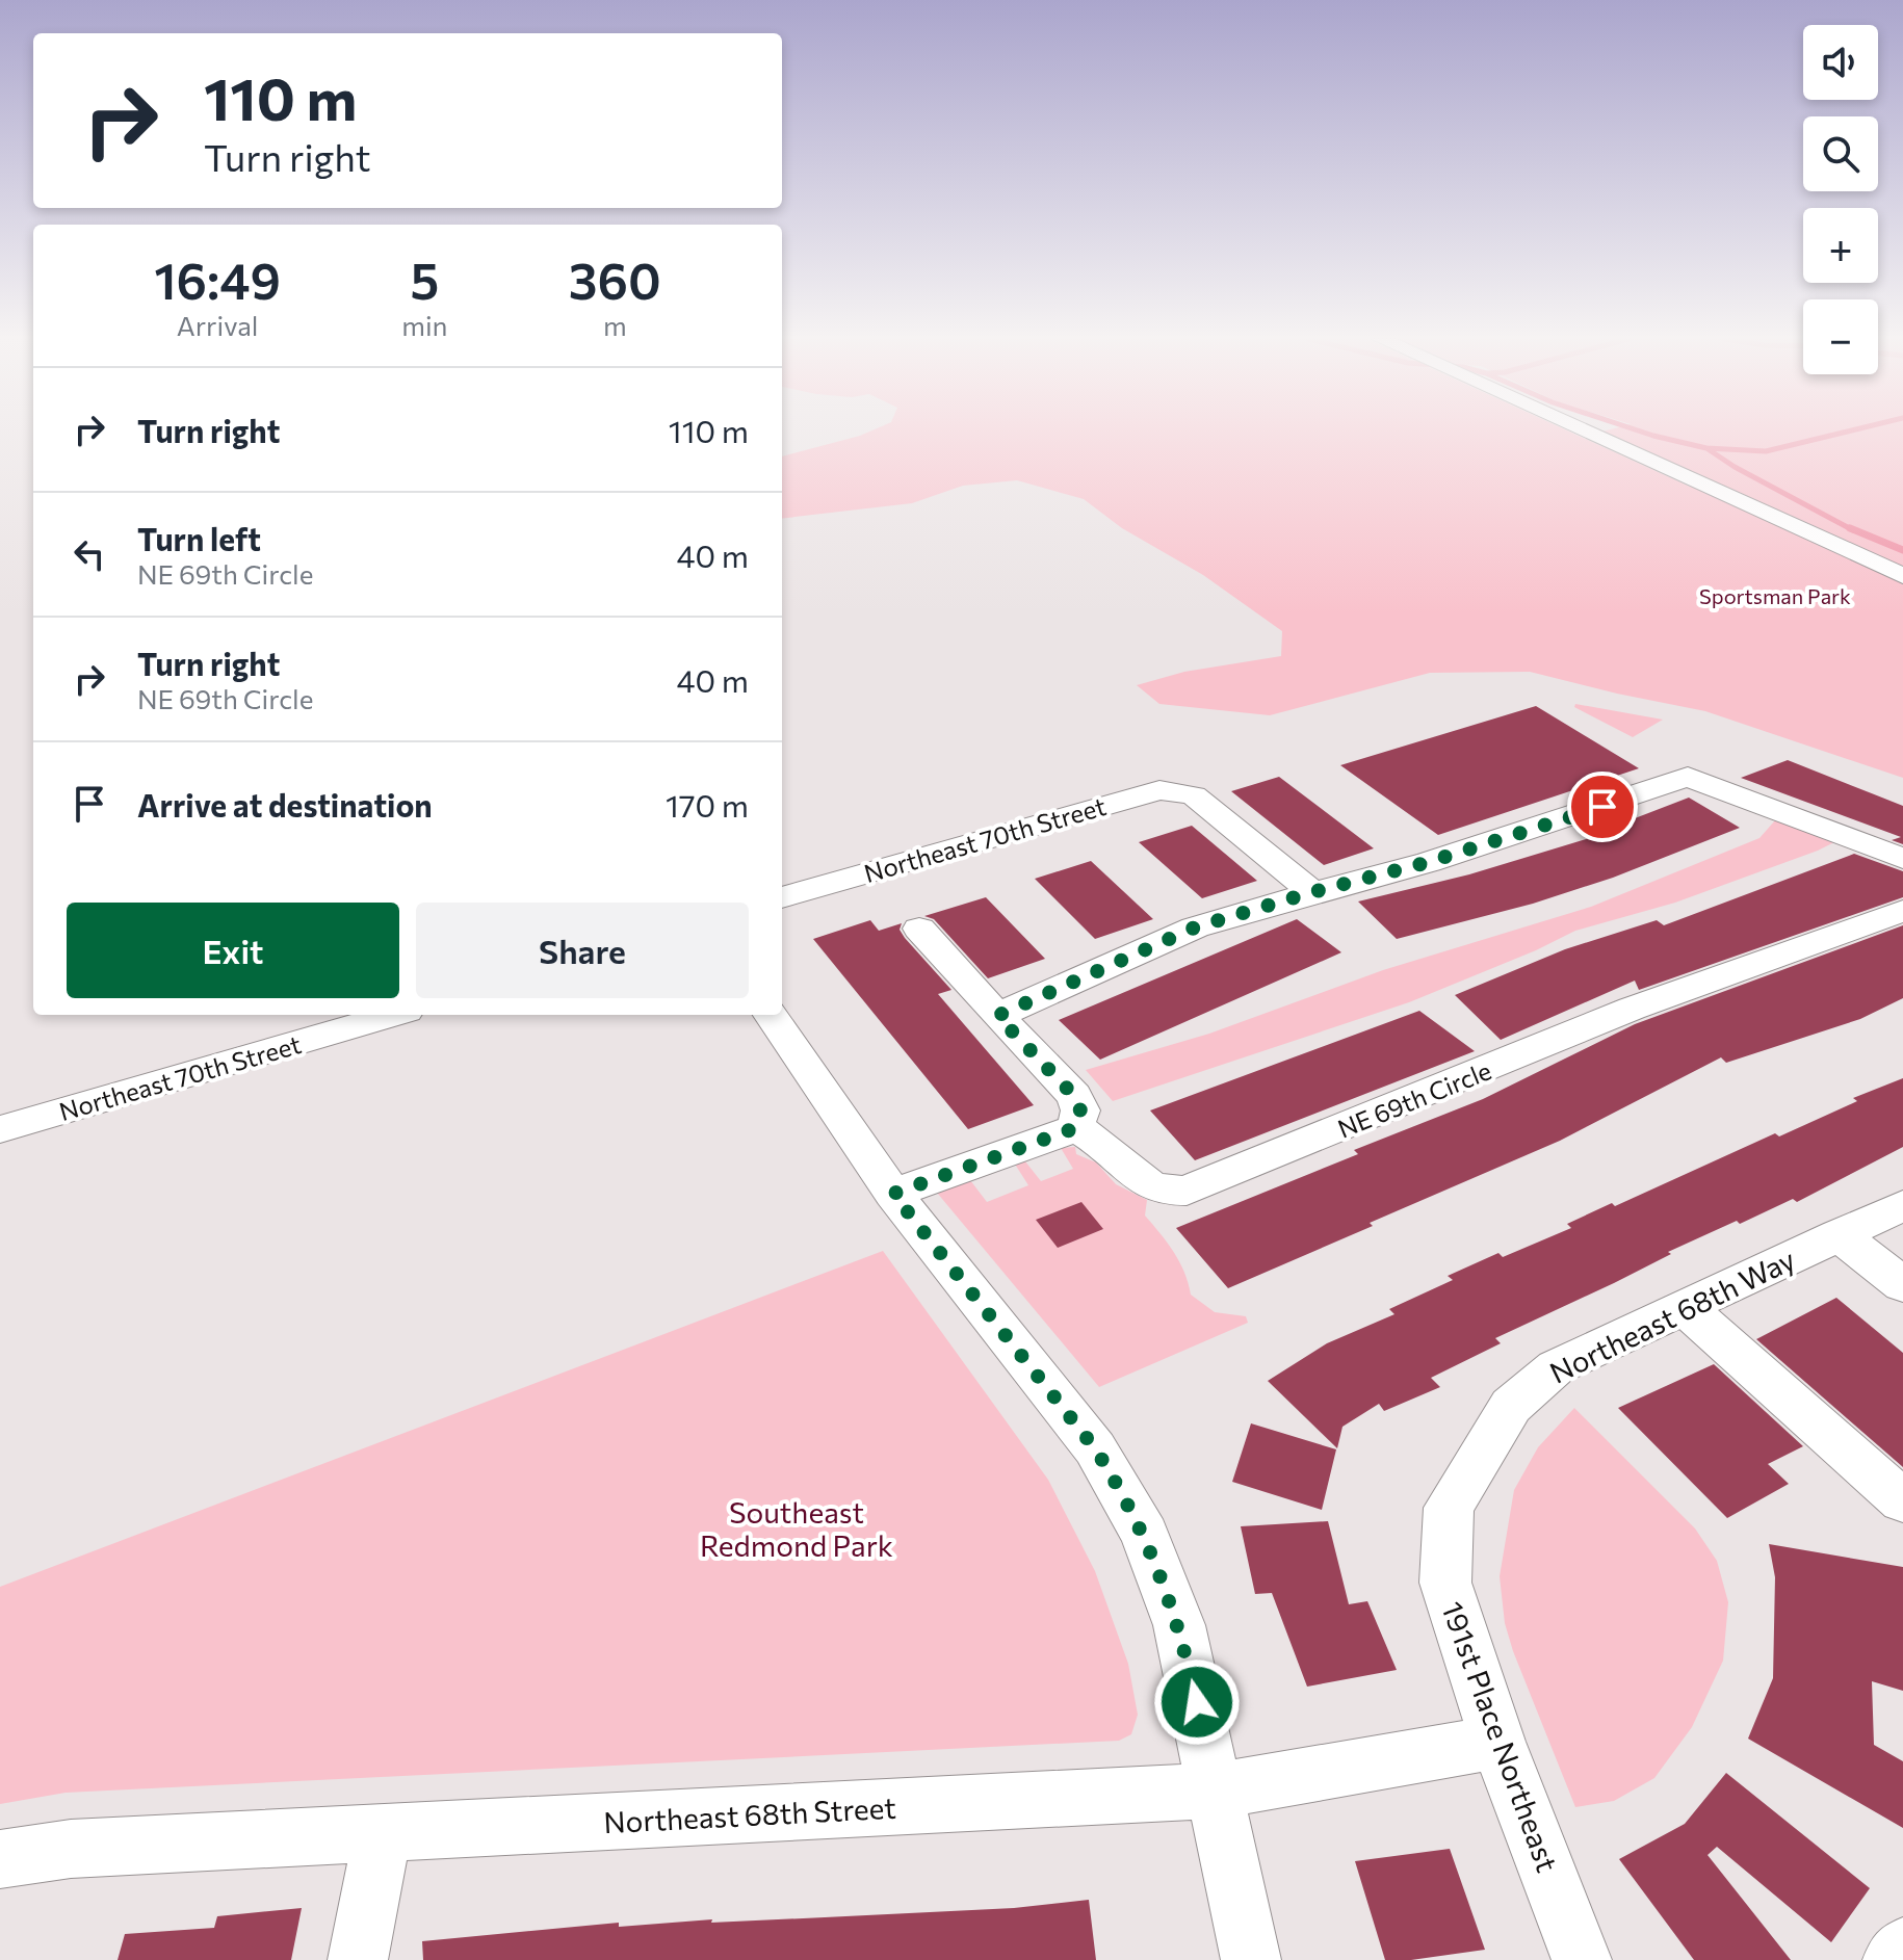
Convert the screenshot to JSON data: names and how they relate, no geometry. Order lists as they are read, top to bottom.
{
  "streets": {
    "street": [
      "Northeast 70th Street",
      "NE 69th Circle",
      "Northeast 68th Way",
      "191st Place Northeast",
      "Northeast 68th Street"
    ]
  },
  "crossings": [
    ["Northeast 68th Way", "191st Place Northeast"],
    ["191st Place Northeast", "Northeast 68th Street"]
  ],
  "parks": ["Sportsman Park", "Southeast Redmond Park"],
  "page": {
    "map_buttons": ["+", "−"],
    "turn": ["110 m", "Turn right"],
    "eta": [
      "16:49",
      "Arrival",
      "5",
      "min",
      "360",
      "m"
    ],
    "list": [
      {
        "name": "Turn right",
        "value": "110 m"
      },
      {
        "name": "Turn left",
        "note": "NE 69th Circle",
        "value": "40 m"
      },
      {
        "name": "Turn right",
        "note": "NE 69th Circle",
        "value": "40 m"
      },
      {
        "name": "Arrive at destination",
        "value": "170 m"
      }
    ],
    "buttons": ["Exit", "Share"]
  }
}
